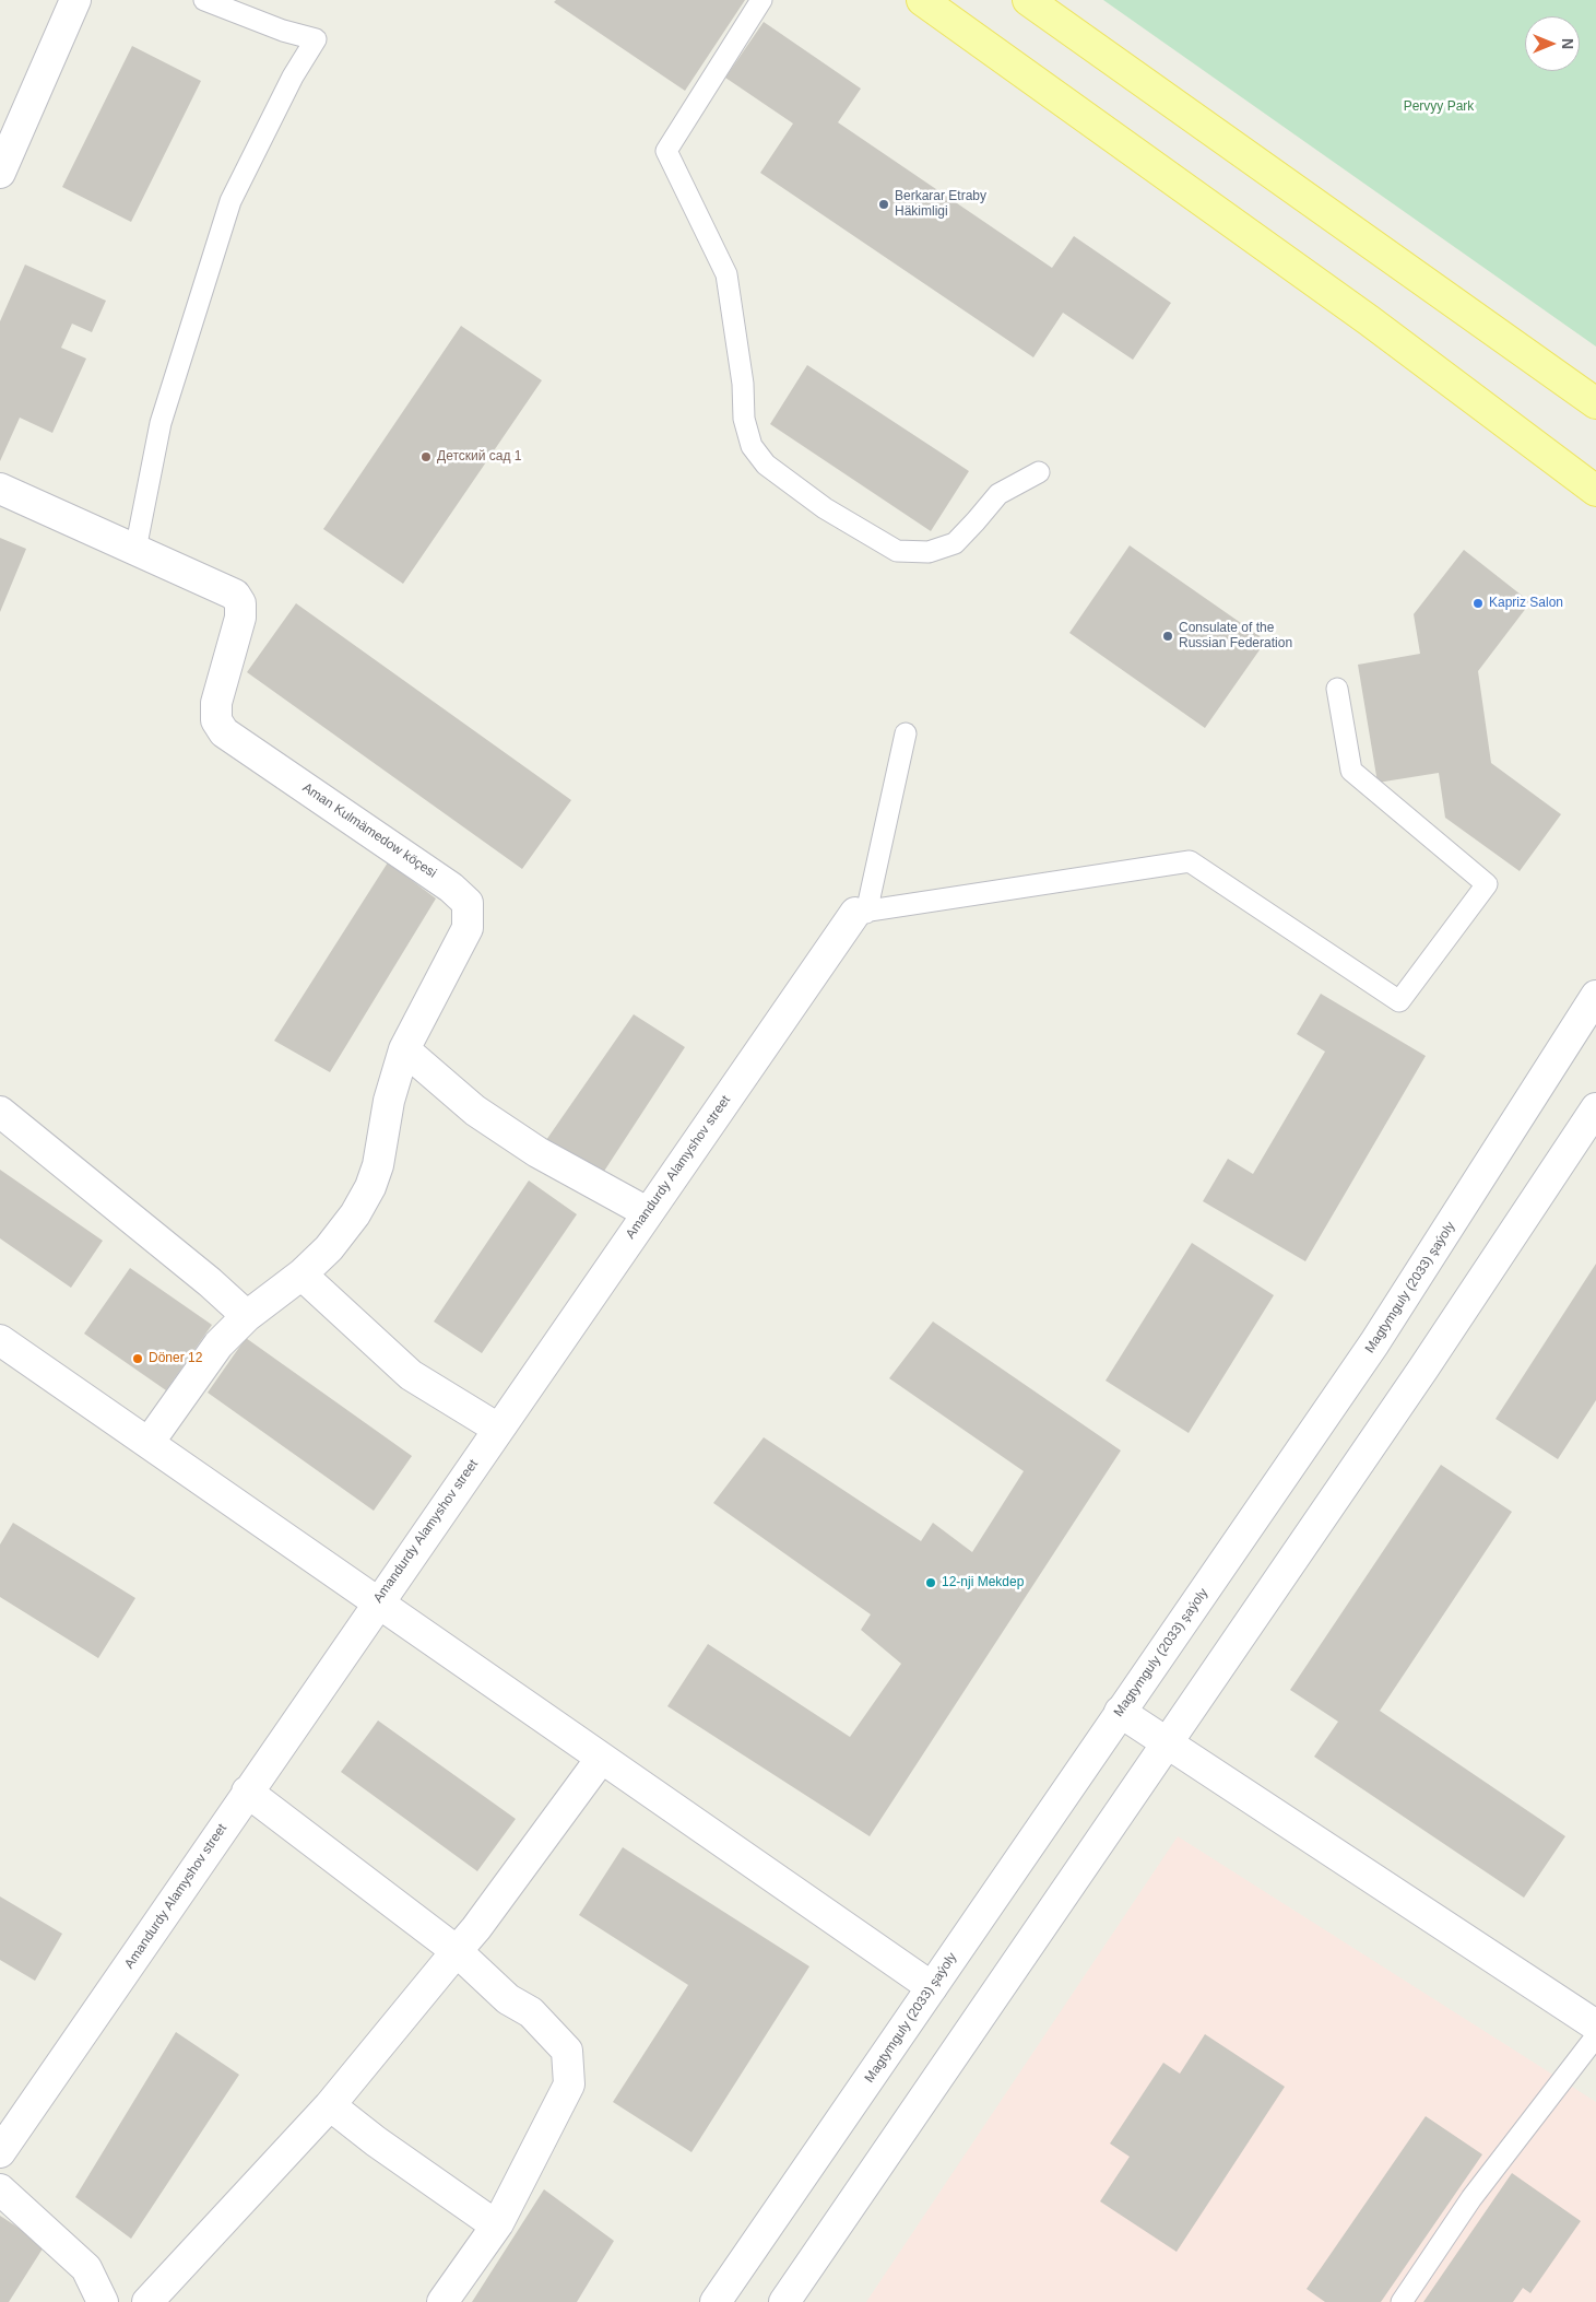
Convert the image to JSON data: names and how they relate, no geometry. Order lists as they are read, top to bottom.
{
  "streets": {
    "street": ["Aman Kulmämedow köçesi", "Amandurdy Alamyshov street", "Magtymguly (2033) şaýoly"]
  },
  "parks": ["Pervyy Park"],
  "places": [
    "Berkarar Etraby Häkimligi",
    "Детский сад 1",
    "Kapriz Salon",
    "Consulate of the Russian Federation",
    "Döner 12",
    "12-nji Mekdep"
  ],
  "north": "right"
}
